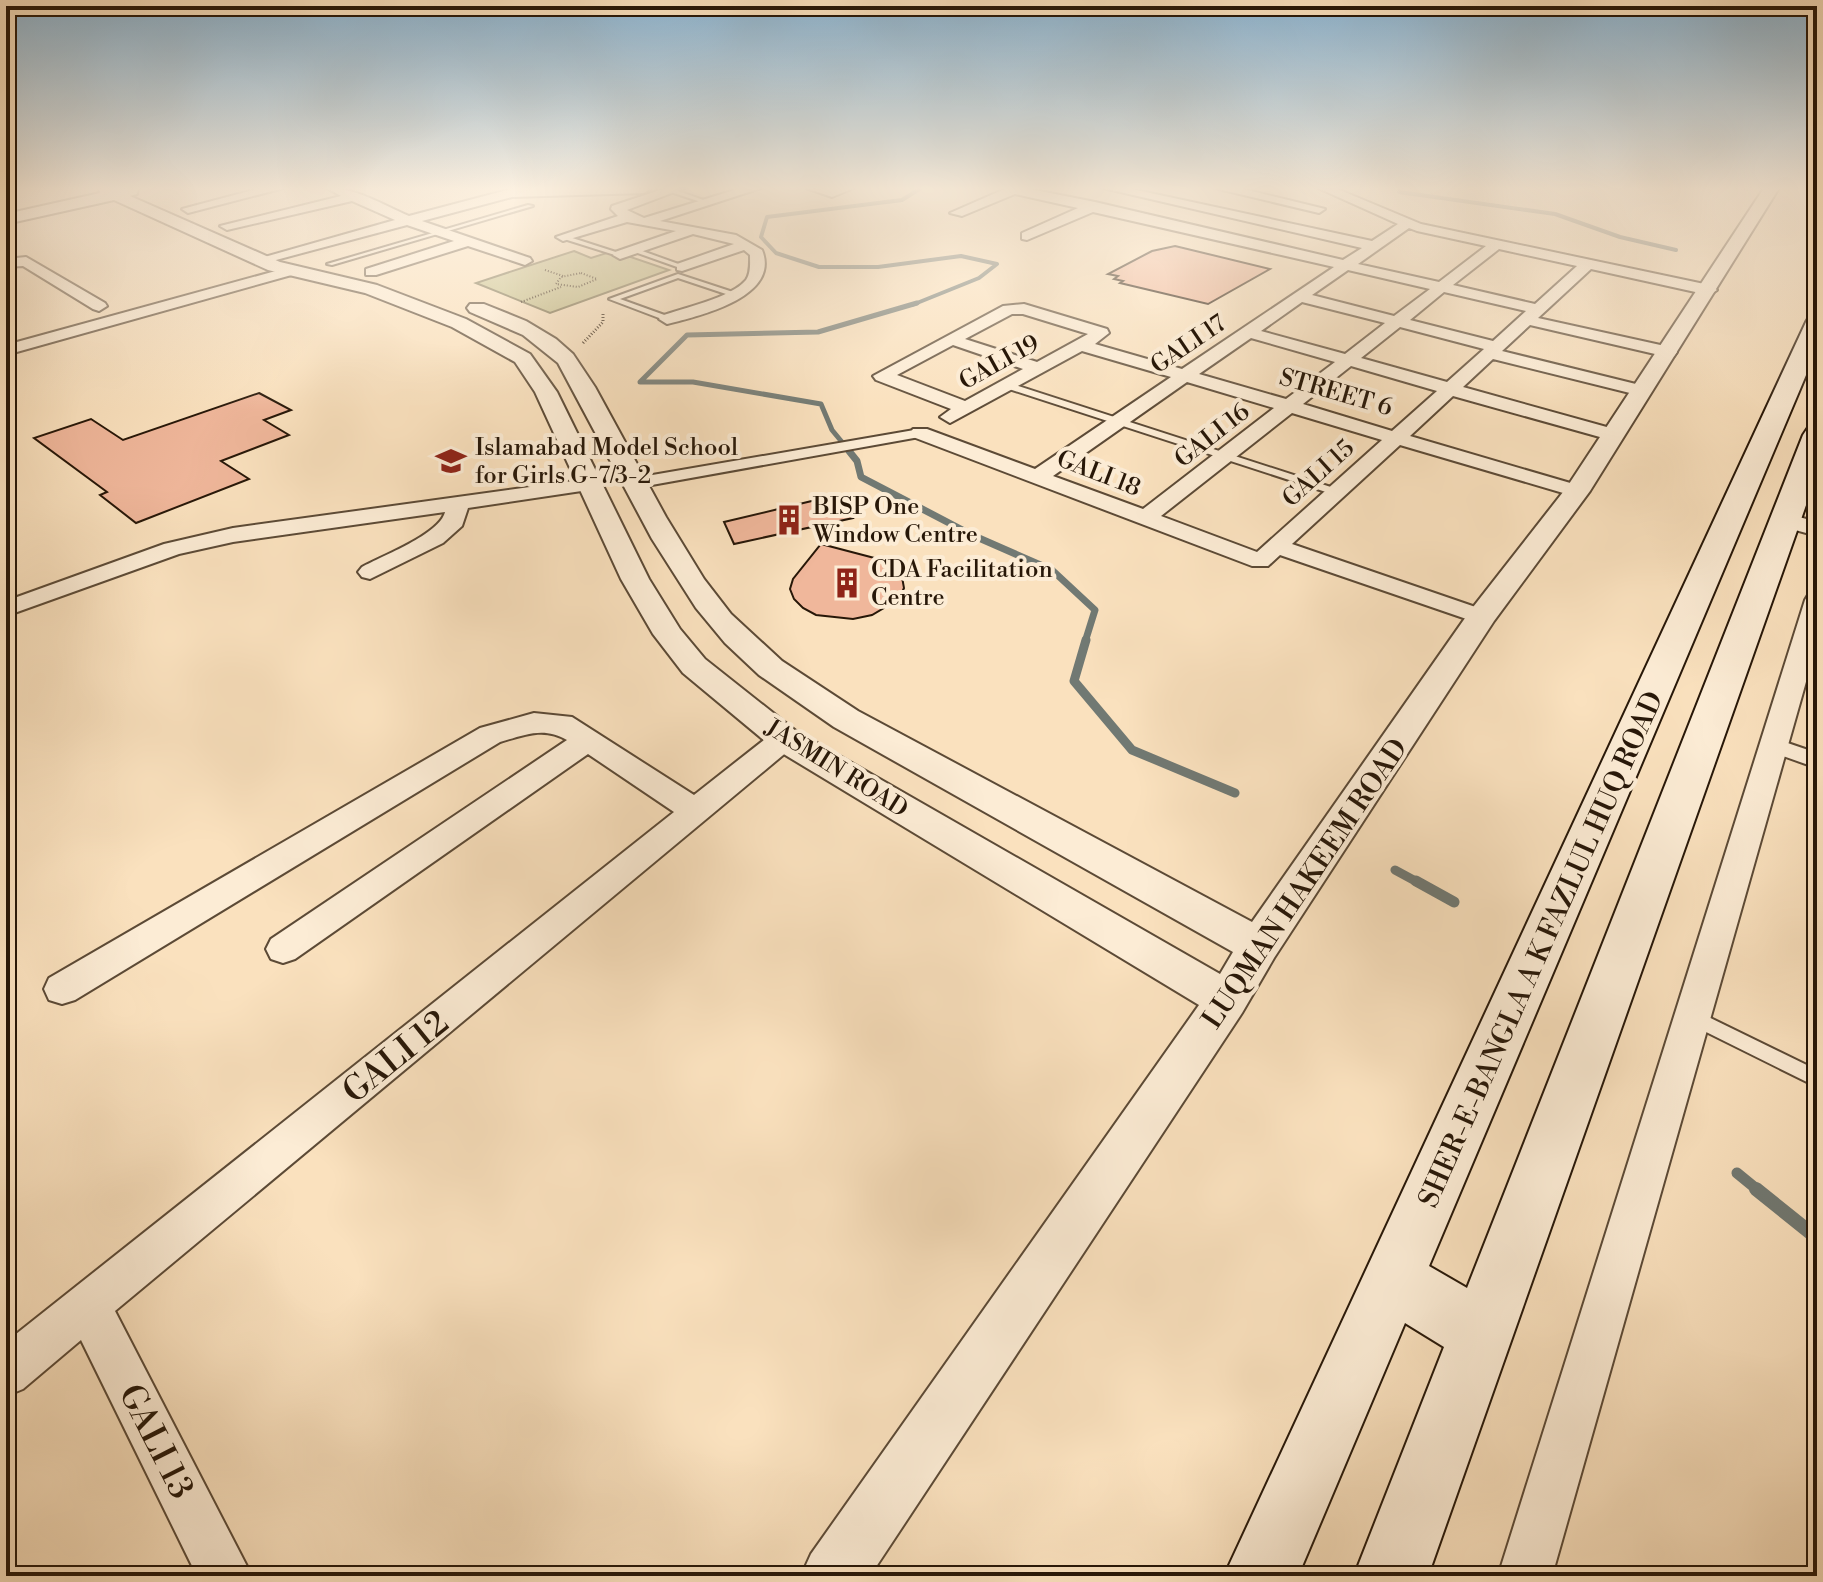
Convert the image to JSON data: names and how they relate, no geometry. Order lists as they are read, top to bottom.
{
  "streets": {
    "main road": ["SHER-E-BANGLA A K FAZLUL HUQ ROAD"],
    "street": [
      "GALI 17",
      "GALI 19",
      "STREET 6",
      "GALI 16",
      "GALI 18",
      "GALI 15",
      "JASMIN ROAD",
      "LUQMAN HAKEEM ROAD",
      "GALI 12",
      "GALI 13"
    ]
  },
  "crossings": [
    ["GALI 17", "STREET 6"],
    ["GALI 17", "GALI 18"],
    ["GALI 19", "STREET 6"],
    ["GALI 19", "GALI 18"],
    ["STREET 6", "GALI 16"],
    ["STREET 6", "GALI 15"],
    ["STREET 6", "LUQMAN HAKEEM ROAD"],
    ["GALI 16", "GALI 18"],
    ["GALI 18", "GALI 15"],
    ["GALI 18", "LUQMAN HAKEEM ROAD"],
    ["JASMIN ROAD", "LUQMAN HAKEEM ROAD"],
    ["JASMIN ROAD", "GALI 12"],
    ["GALI 12", "GALI 13"]
  ],
  "places": {
    "school or university": ["Islamabad Model School for Girls G-7/3-2"],
    "building": ["BISP One Window Centre", "CDA Facilitation Centre"]
  }
}
